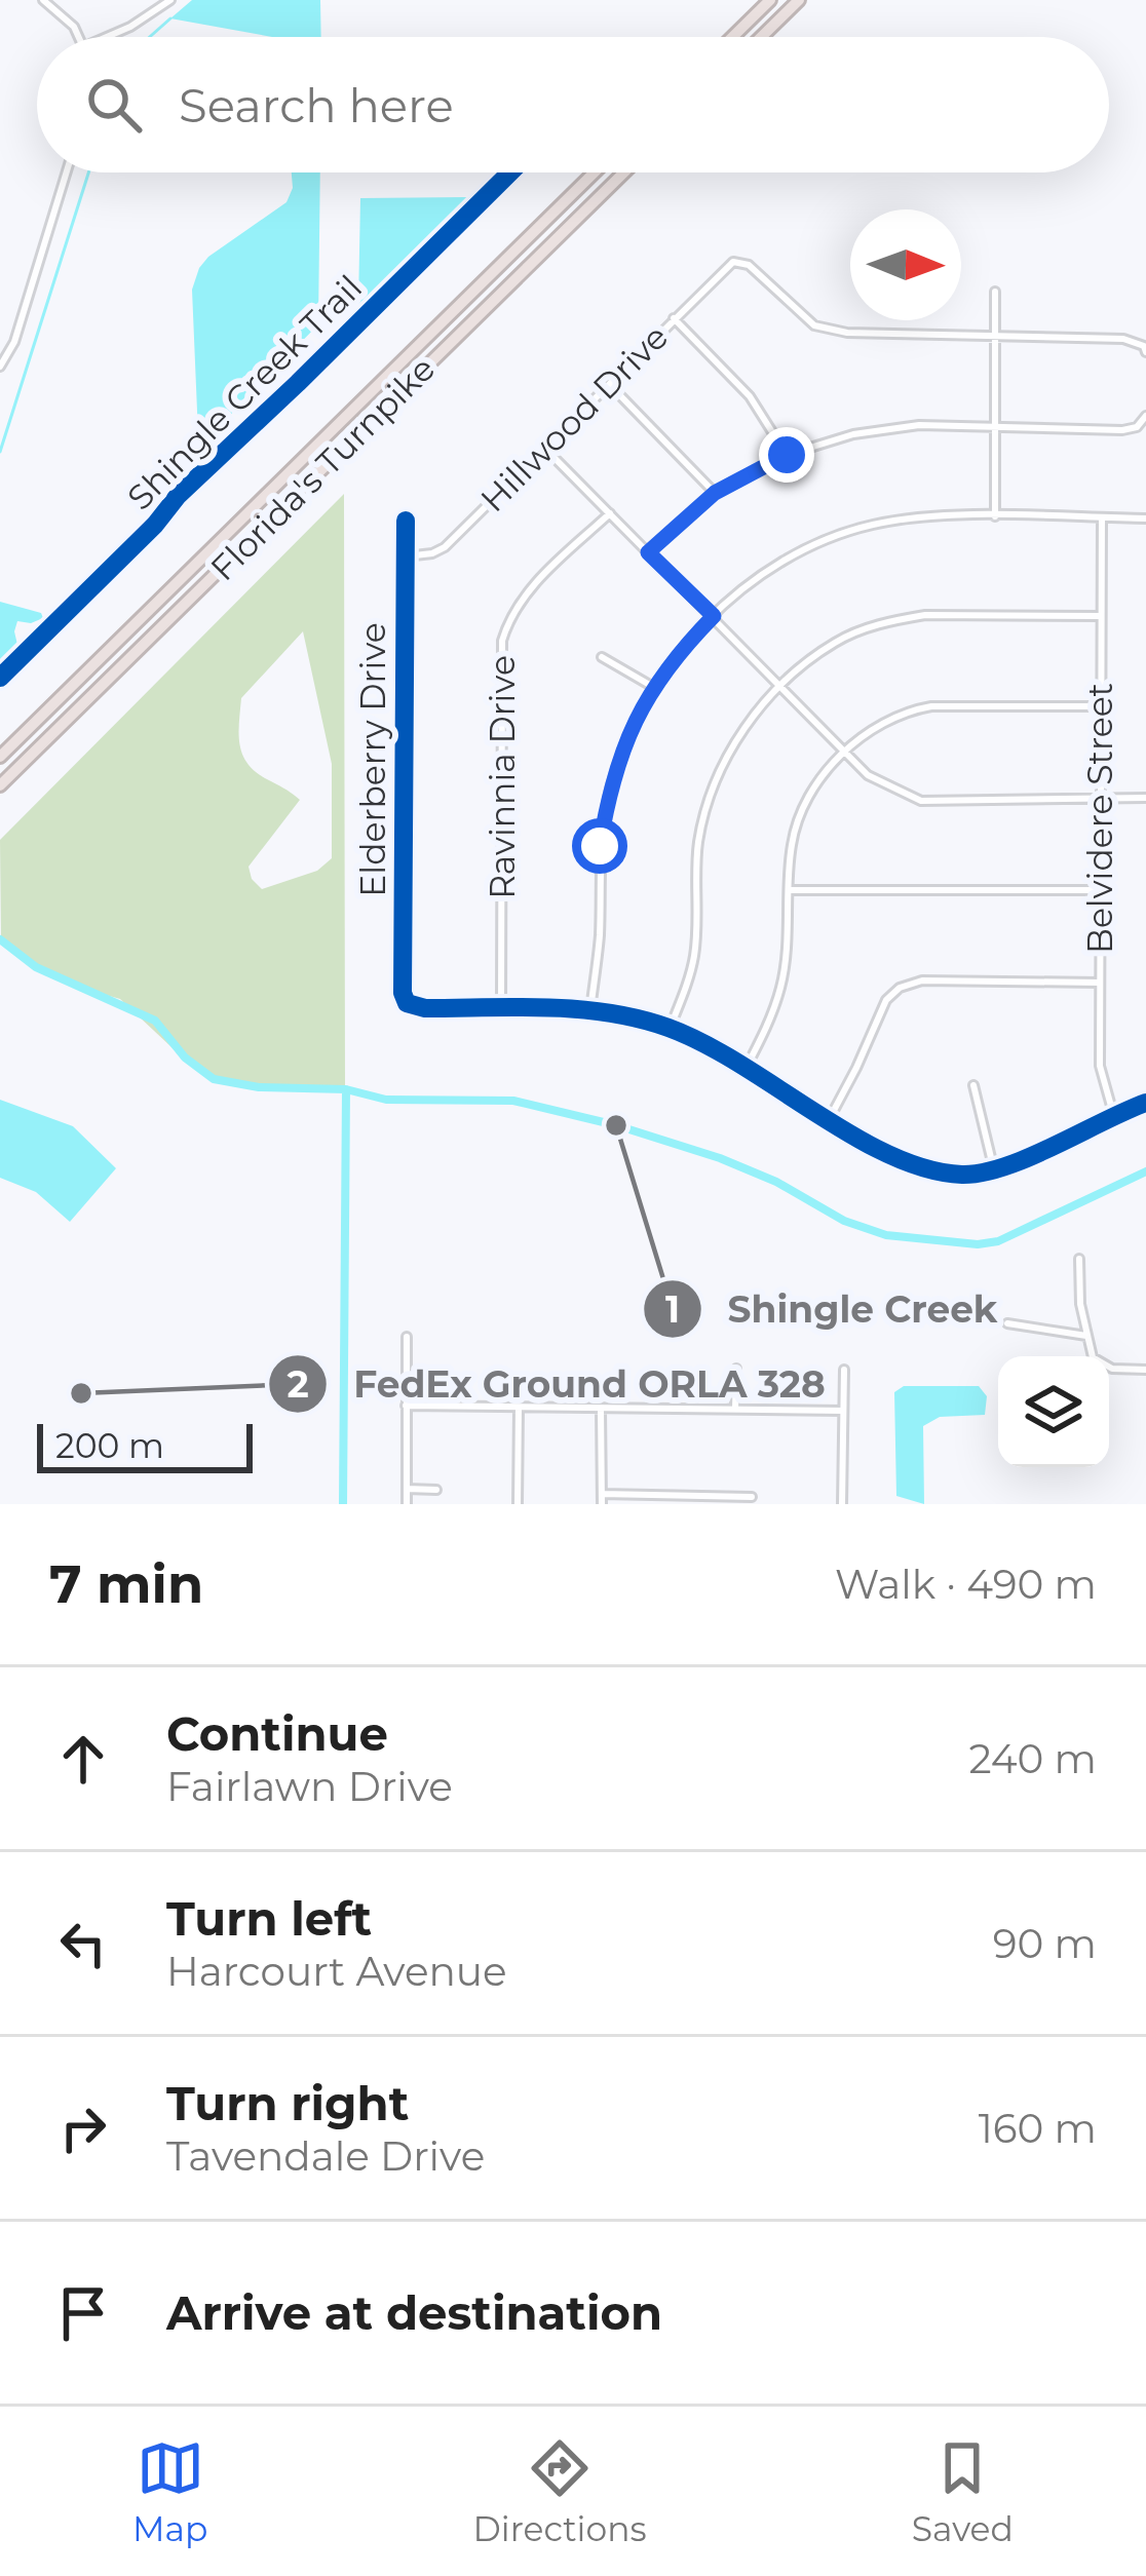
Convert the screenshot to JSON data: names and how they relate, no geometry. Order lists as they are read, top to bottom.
{
  "streets": {
    "highway": ["Florida's Turnpike"],
    "street": [
      "Hillwood Drive",
      "Elderberry Drive",
      "Ravinnia Drive",
      "Belvidere Street"
    ],
    "cycle path": ["Shingle Creek Trail"]
  },
  "crossings": [
    ["Hillwood Drive", "Elderberry Drive"],
    ["Elderberry Drive", "Ravinnia Drive"]
  ],
  "places": ["Shingle Creek", "FedEx Ground ORLA 328"],
  "scale_bar": "200 m",
  "north": "right",
  "page": {
    "search": "Search here",
    "scale": "200 m",
    "heading": ["7 min", "Walk · 490 m"],
    "list": [
      ["Continue", "Fairlawn Drive", "240 m"],
      ["Turn left", "Harcourt Avenue", "90 m"],
      ["Turn right", "Tavendale Drive", "160 m"],
      "Arrive at destination"
    ],
    "nav": ["Map", "Directions", "Saved"]
  }
}
